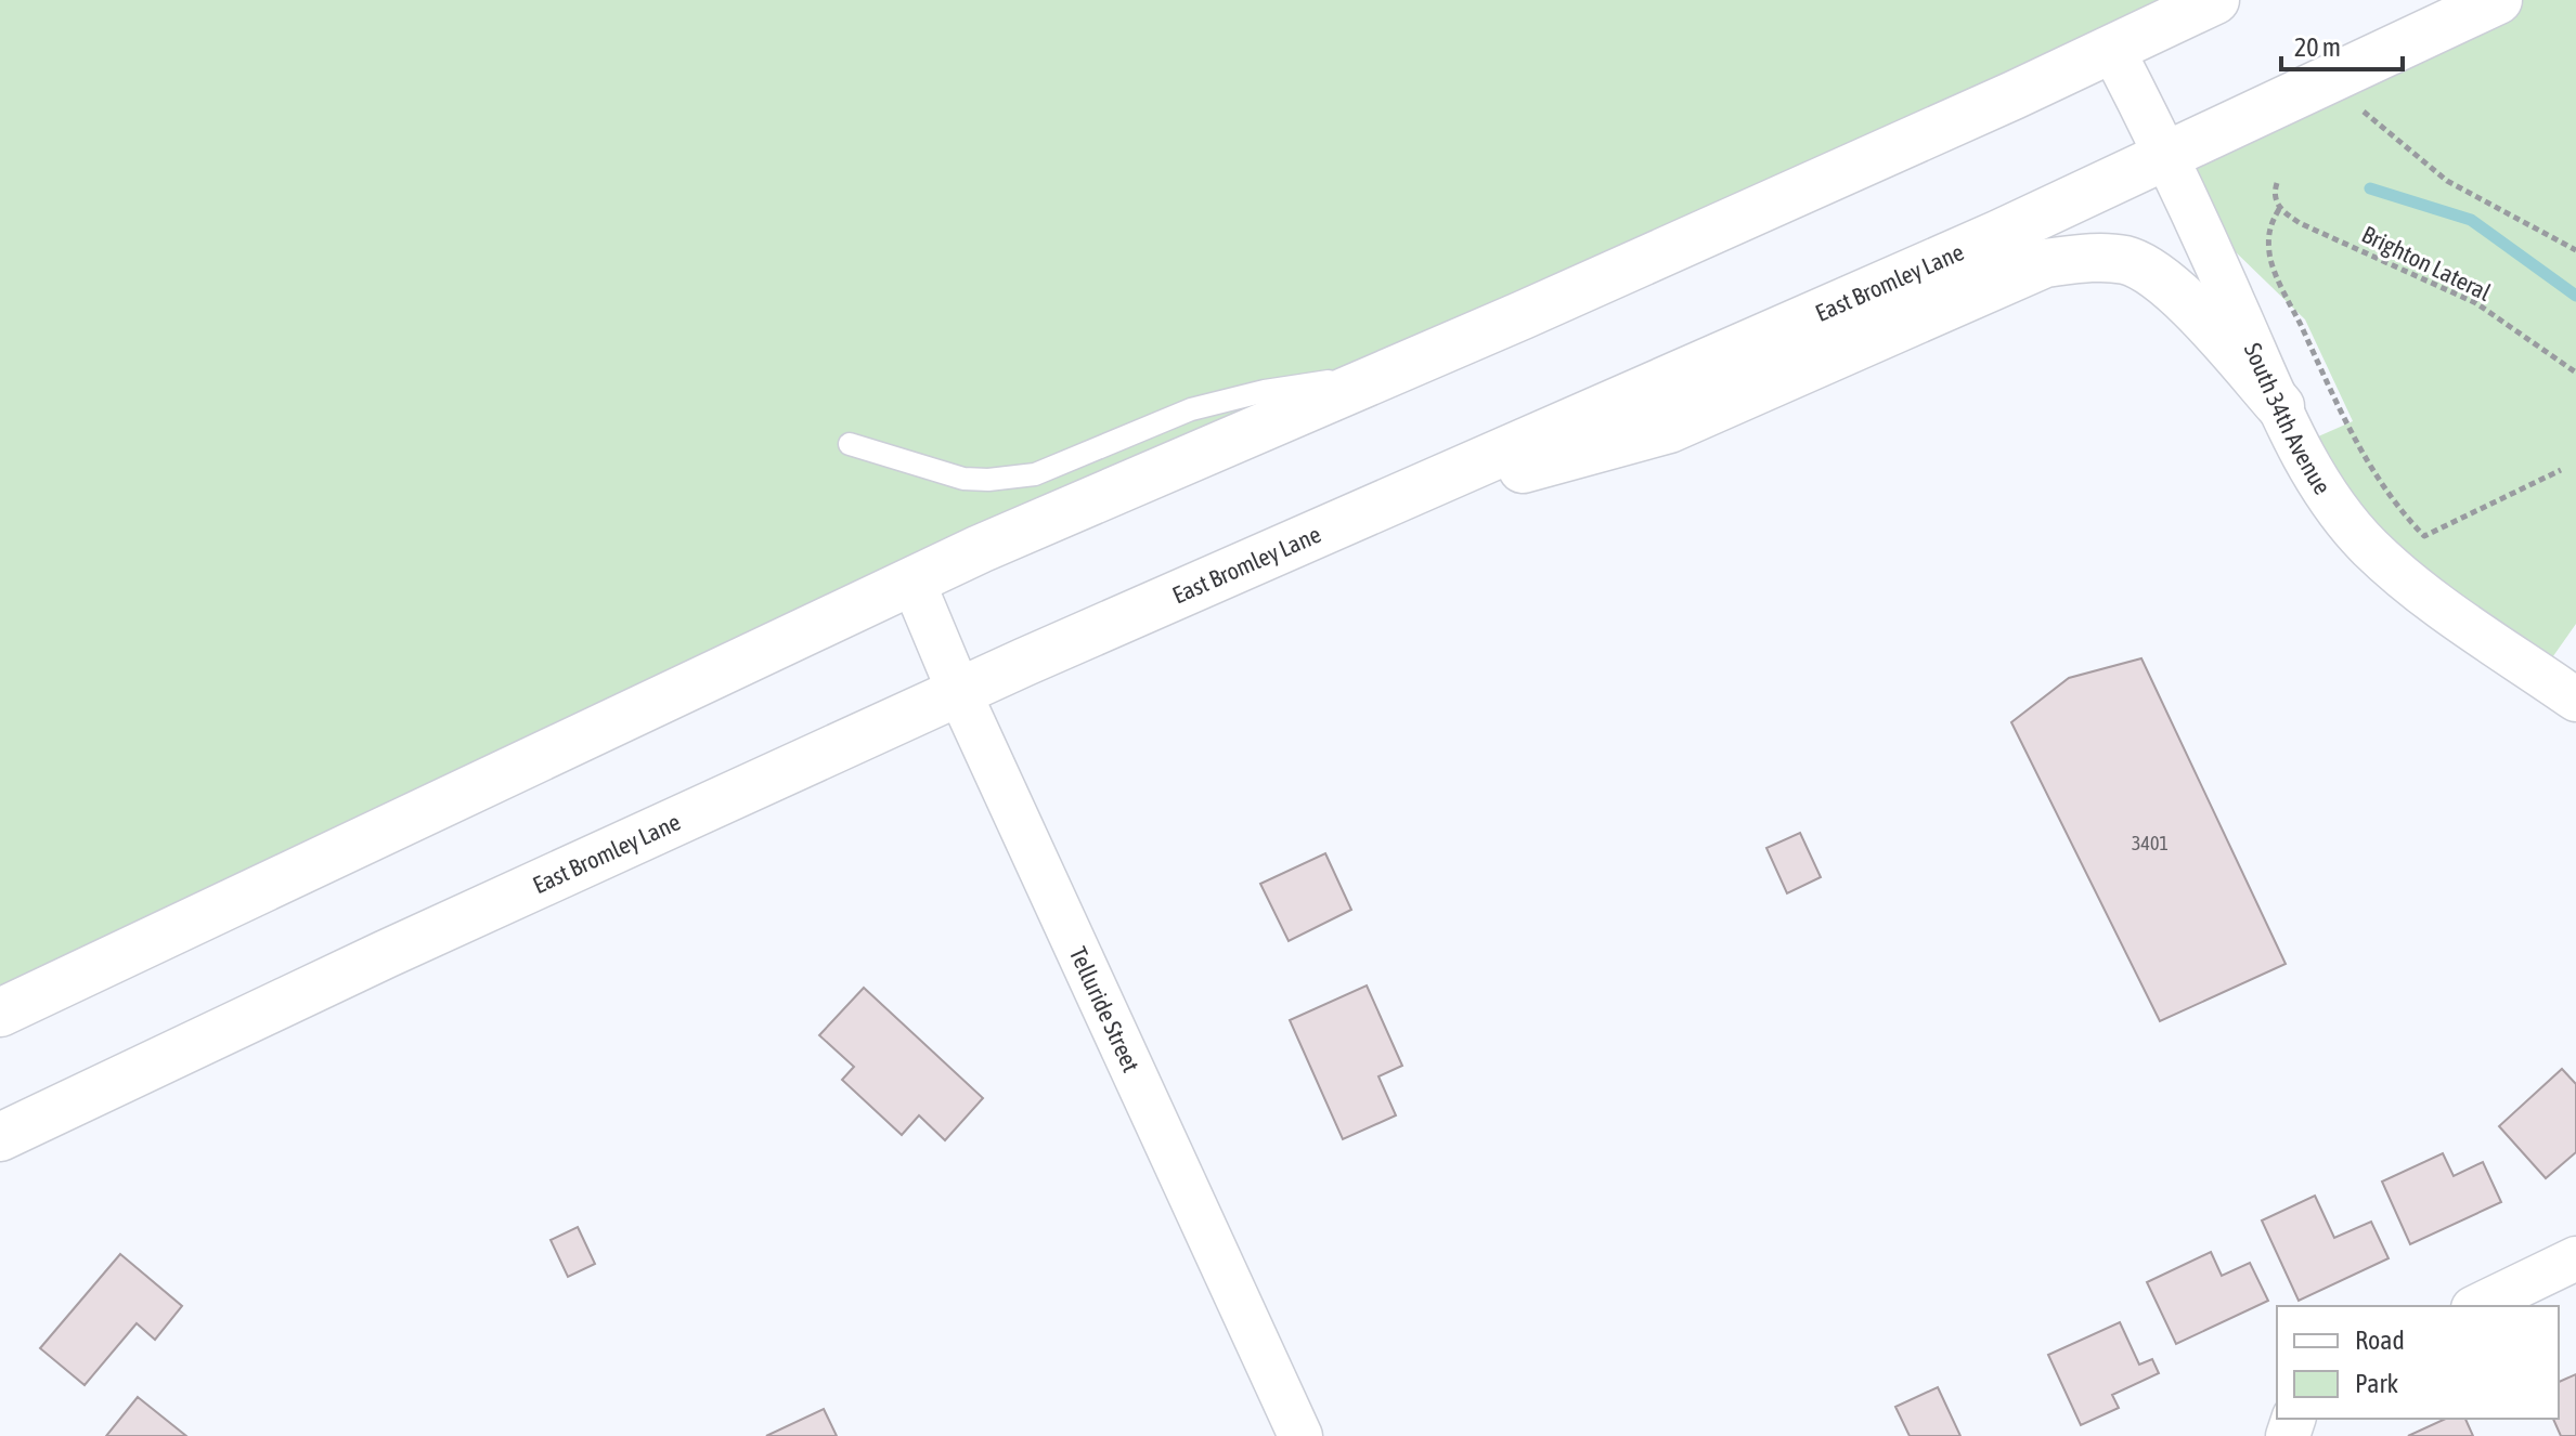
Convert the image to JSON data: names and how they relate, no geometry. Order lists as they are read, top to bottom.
{
  "streets": {
    "main road": ["East Bromley Lane"],
    "street": ["South 34th Avenue", "Telluride Street"],
    "path": ["Brighton Lateral"]
  },
  "crossings": [
    ["East Bromley Lane", "South 34th Avenue"],
    ["East Bromley Lane", "Telluride Street"]
  ],
  "house_numbers": ["3401"],
  "legend": ["Road", "Park"],
  "scale_bar": "20 m"
}
